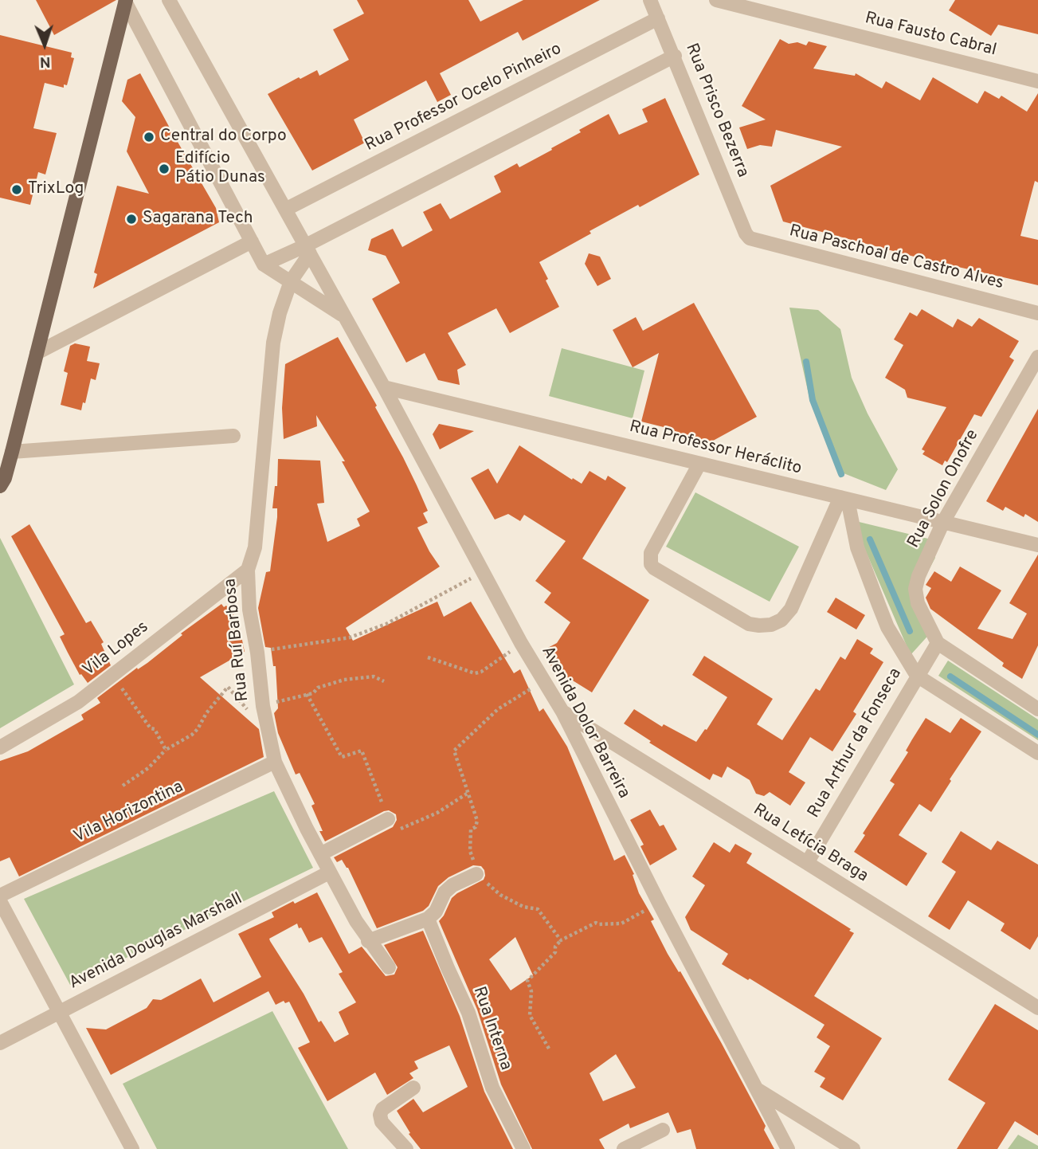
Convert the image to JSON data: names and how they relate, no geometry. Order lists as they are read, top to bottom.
{
  "streets": {
    "street": [
      "Rua Fausto Cabral",
      "Rua Professor Ocelo Pinheiro",
      "Rua Prisco Bezerra",
      "Rua Paschoal de Castro Alves",
      "Rua Professor Heráclito",
      "Rua Solon Onofre",
      "Rua Ruí Barbosa",
      "Vila Lopes",
      "Avenida Dolor Barreira",
      "Rua Arthur da Fonseca",
      "Vila Horizontina",
      "Rua Letícia Braga",
      "Avenida Douglas Marshall",
      "Rua Interna"
    ]
  },
  "crossings": [
    ["Rua Professor Ocelo Pinheiro", "Rua Prisco Bezerra"],
    ["Rua Professor Ocelo Pinheiro", "Avenida Dolor Barreira"],
    ["Rua Prisco Bezerra", "Rua Paschoal de Castro Alves"],
    ["Rua Professor Heráclito", "Rua Solon Onofre"],
    ["Rua Professor Heráclito", "Avenida Dolor Barreira"],
    ["Rua Solon Onofre", "Rua Arthur da Fonseca"],
    ["Rua Ruí Barbosa", "Vila Lopes"],
    ["Rua Ruí Barbosa", "Avenida Dolor Barreira"],
    ["Rua Ruí Barbosa", "Vila Horizontina"],
    ["Rua Ruí Barbosa", "Avenida Douglas Marshall"],
    ["Avenida Dolor Barreira", "Rua Letícia Braga"],
    ["Rua Arthur da Fonseca", "Rua Letícia Braga"]
  ],
  "places": [
    "Central do Corpo",
    "Edifício Pátio Dunas",
    "TrixLog",
    "Sagarana Tech"
  ],
  "north": "bottom"
}
